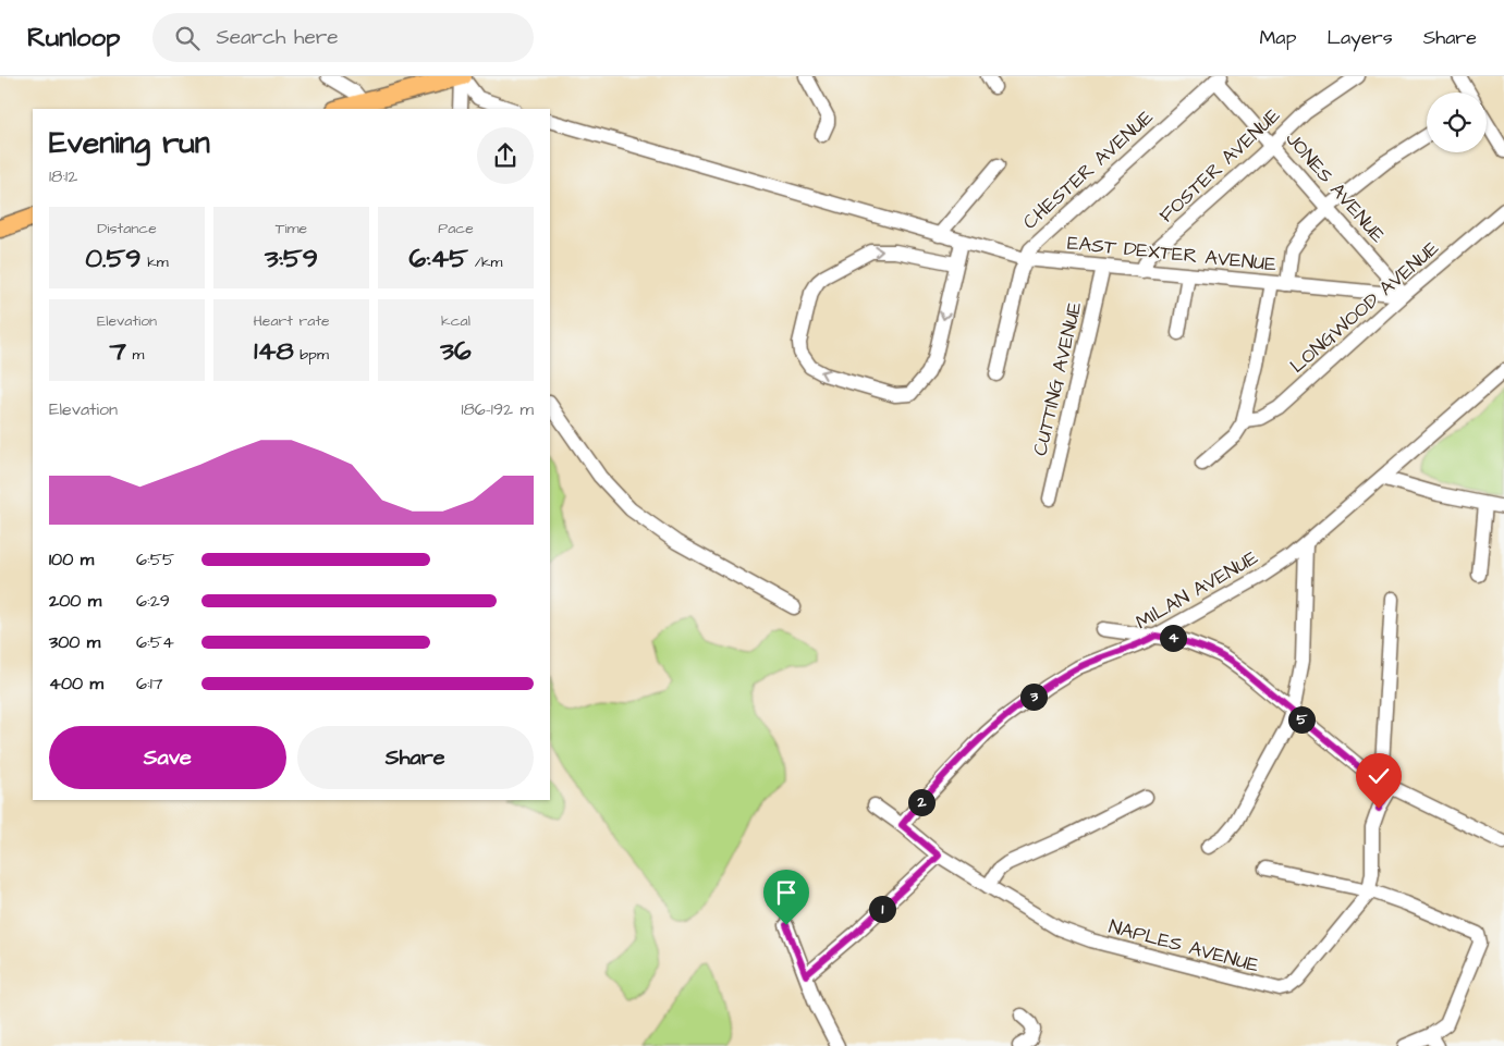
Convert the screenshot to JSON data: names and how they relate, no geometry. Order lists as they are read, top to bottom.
{
  "streets": {
    "street": [
      "FOSTER AVENUE",
      "CHESTER AVENUE",
      "JONES AVENUE",
      "EAST DEXTER AVENUE",
      "LONGWOOD AVENUE",
      "CUTTING AVENUE",
      "MILAN AVENUE",
      "NAPLES AVENUE"
    ]
  },
  "crossings": [
    ["FOSTER AVENUE", "JONES AVENUE"],
    ["FOSTER AVENUE", "EAST DEXTER AVENUE"],
    ["CHESTER AVENUE", "JONES AVENUE"],
    ["CHESTER AVENUE", "EAST DEXTER AVENUE"],
    ["JONES AVENUE", "EAST DEXTER AVENUE"],
    ["JONES AVENUE", "LONGWOOD AVENUE"],
    ["EAST DEXTER AVENUE", "LONGWOOD AVENUE"],
    ["EAST DEXTER AVENUE", "CUTTING AVENUE"],
    ["MILAN AVENUE", "NAPLES AVENUE"]
  ],
  "page": {
    "header": "Runloop",
    "search": "Search here",
    "nav": ["Map", "Layers", "Share"],
    "heading": ["Evening run", "18:12"],
    "stats": [
      ["Distance", "0.59 km"],
      ["Time", "3:59"],
      ["Pace", "6:45 /km"],
      ["Elevation", "7 m"],
      ["Heart rate", "148 bpm"],
      ["kcal", "36"]
    ],
    "chart": ["Elevation", "186–192 m"],
    "list": [
      {
        "name": "100 m",
        "note": "6:55"
      },
      {
        "name": "200 m",
        "note": "6:29"
      },
      {
        "name": "300 m",
        "note": "6:54"
      },
      {
        "name": "400 m",
        "note": "6:17"
      }
    ],
    "pins": [
      "4",
      "3",
      "5",
      "2",
      "1"
    ],
    "buttons": ["Save", "Share"]
  }
}
